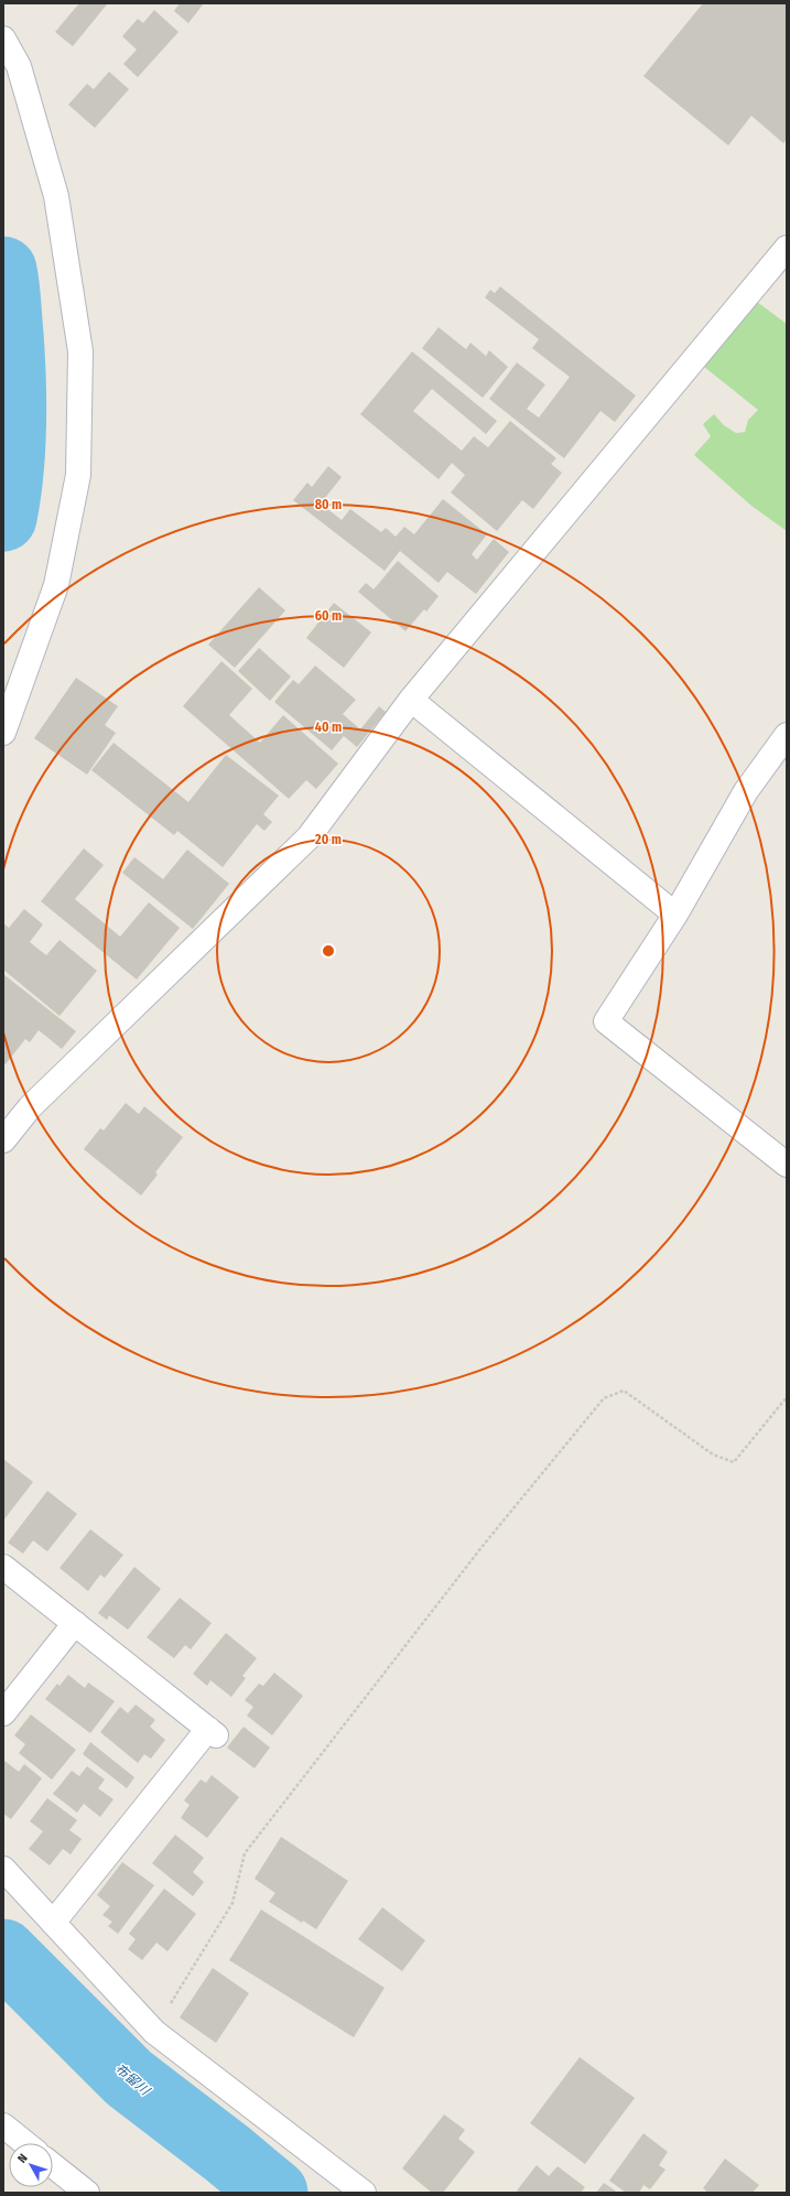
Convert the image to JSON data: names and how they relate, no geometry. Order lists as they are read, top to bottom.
{
  "water": ["布留川"],
  "north": "top left",
  "rings": [
    "80 m",
    "60 m",
    "40 m",
    "20 m"
  ]
}
